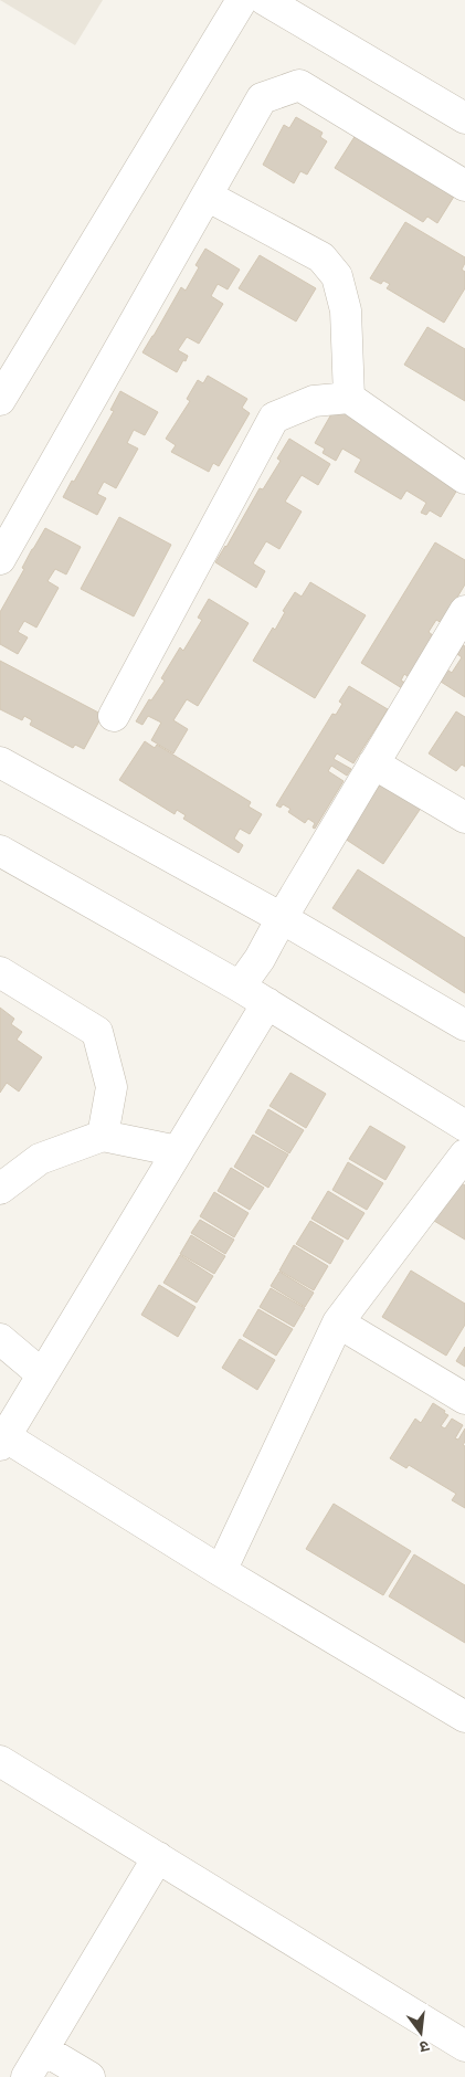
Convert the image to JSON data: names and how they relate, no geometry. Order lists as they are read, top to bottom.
{
  "north": "bottom"
}
